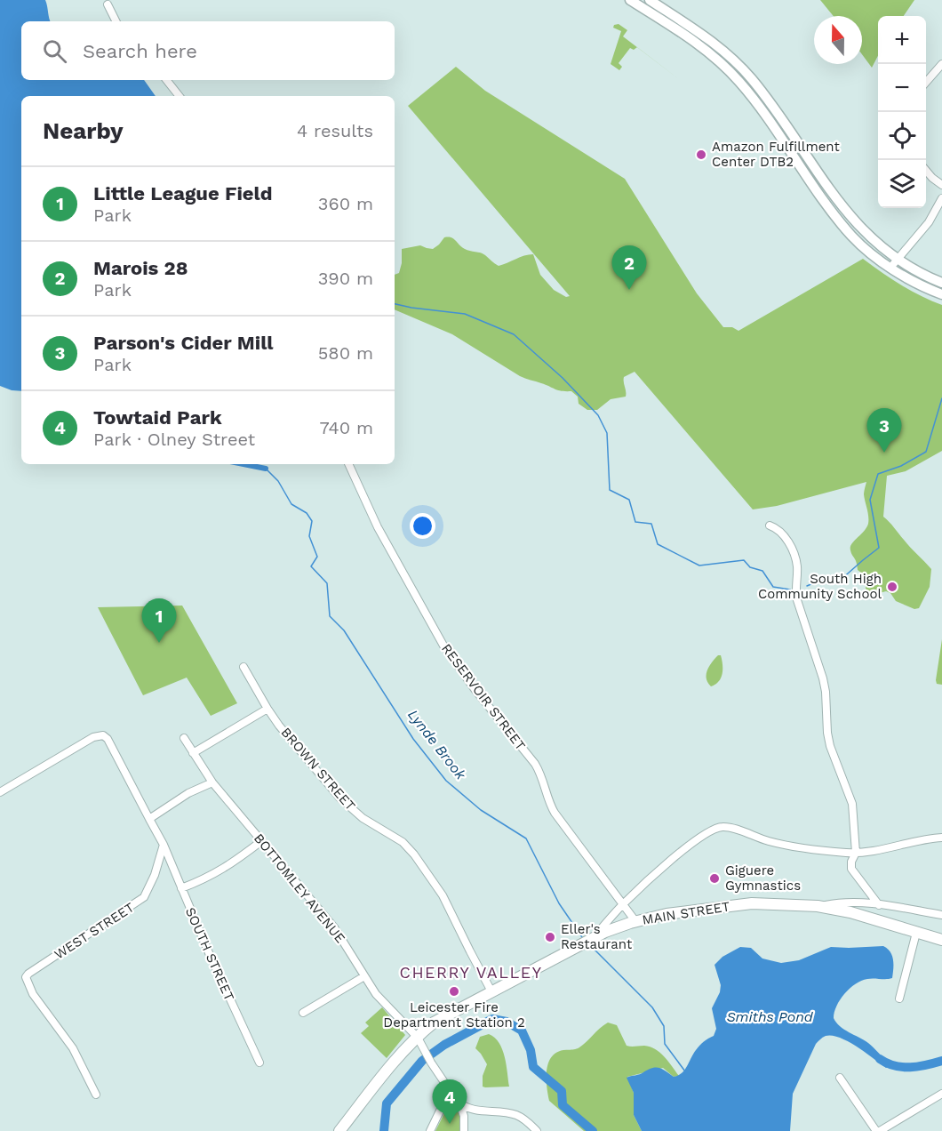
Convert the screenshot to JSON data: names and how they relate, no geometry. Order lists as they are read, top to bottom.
{
  "streets": {
    "highway": ["MAIN STREET"],
    "street": [
      "RESERVOIR STREET",
      "BROWN STREET",
      "BOTTOMLEY AVENUE",
      "WEST STREET",
      "SOUTH STREET"
    ]
  },
  "crossings": [
    ["RESERVOIR STREET", "MAIN STREET"],
    ["BROWN STREET", "MAIN STREET"],
    ["BOTTOMLEY AVENUE", "MAIN STREET"],
    ["WEST STREET", "SOUTH STREET"]
  ],
  "districts": ["CHERRY VALLEY"],
  "water": ["Lynde Brook", "Smiths Pond"],
  "places": [
    "Amazon Fulfillment Center DTB2",
    "South High Community School",
    "Giguere Gymnastics",
    "Eller's Restaurant",
    "Leicester Fire Department Station 2"
  ],
  "north": "top",
  "page": {
    "map_buttons": ["+", "−"],
    "search": "Search here",
    "heading": ["Nearby", "4 results"],
    "list": [
      {
        "mark": "1",
        "name": "Little League Field",
        "note": "Park",
        "value": "360 m"
      },
      {
        "mark": "2",
        "name": "Marois 28",
        "note": "Park",
        "value": "390 m"
      },
      {
        "mark": "3",
        "name": "Parson's Cider Mill",
        "note": "Park",
        "value": "580 m"
      },
      {
        "mark": "4",
        "name": "Towtaid Park",
        "note": "Park · Olney Street",
        "value": "740 m"
      }
    ],
    "pins": [
      "2",
      "3",
      "1",
      "4"
    ]
  }
}
